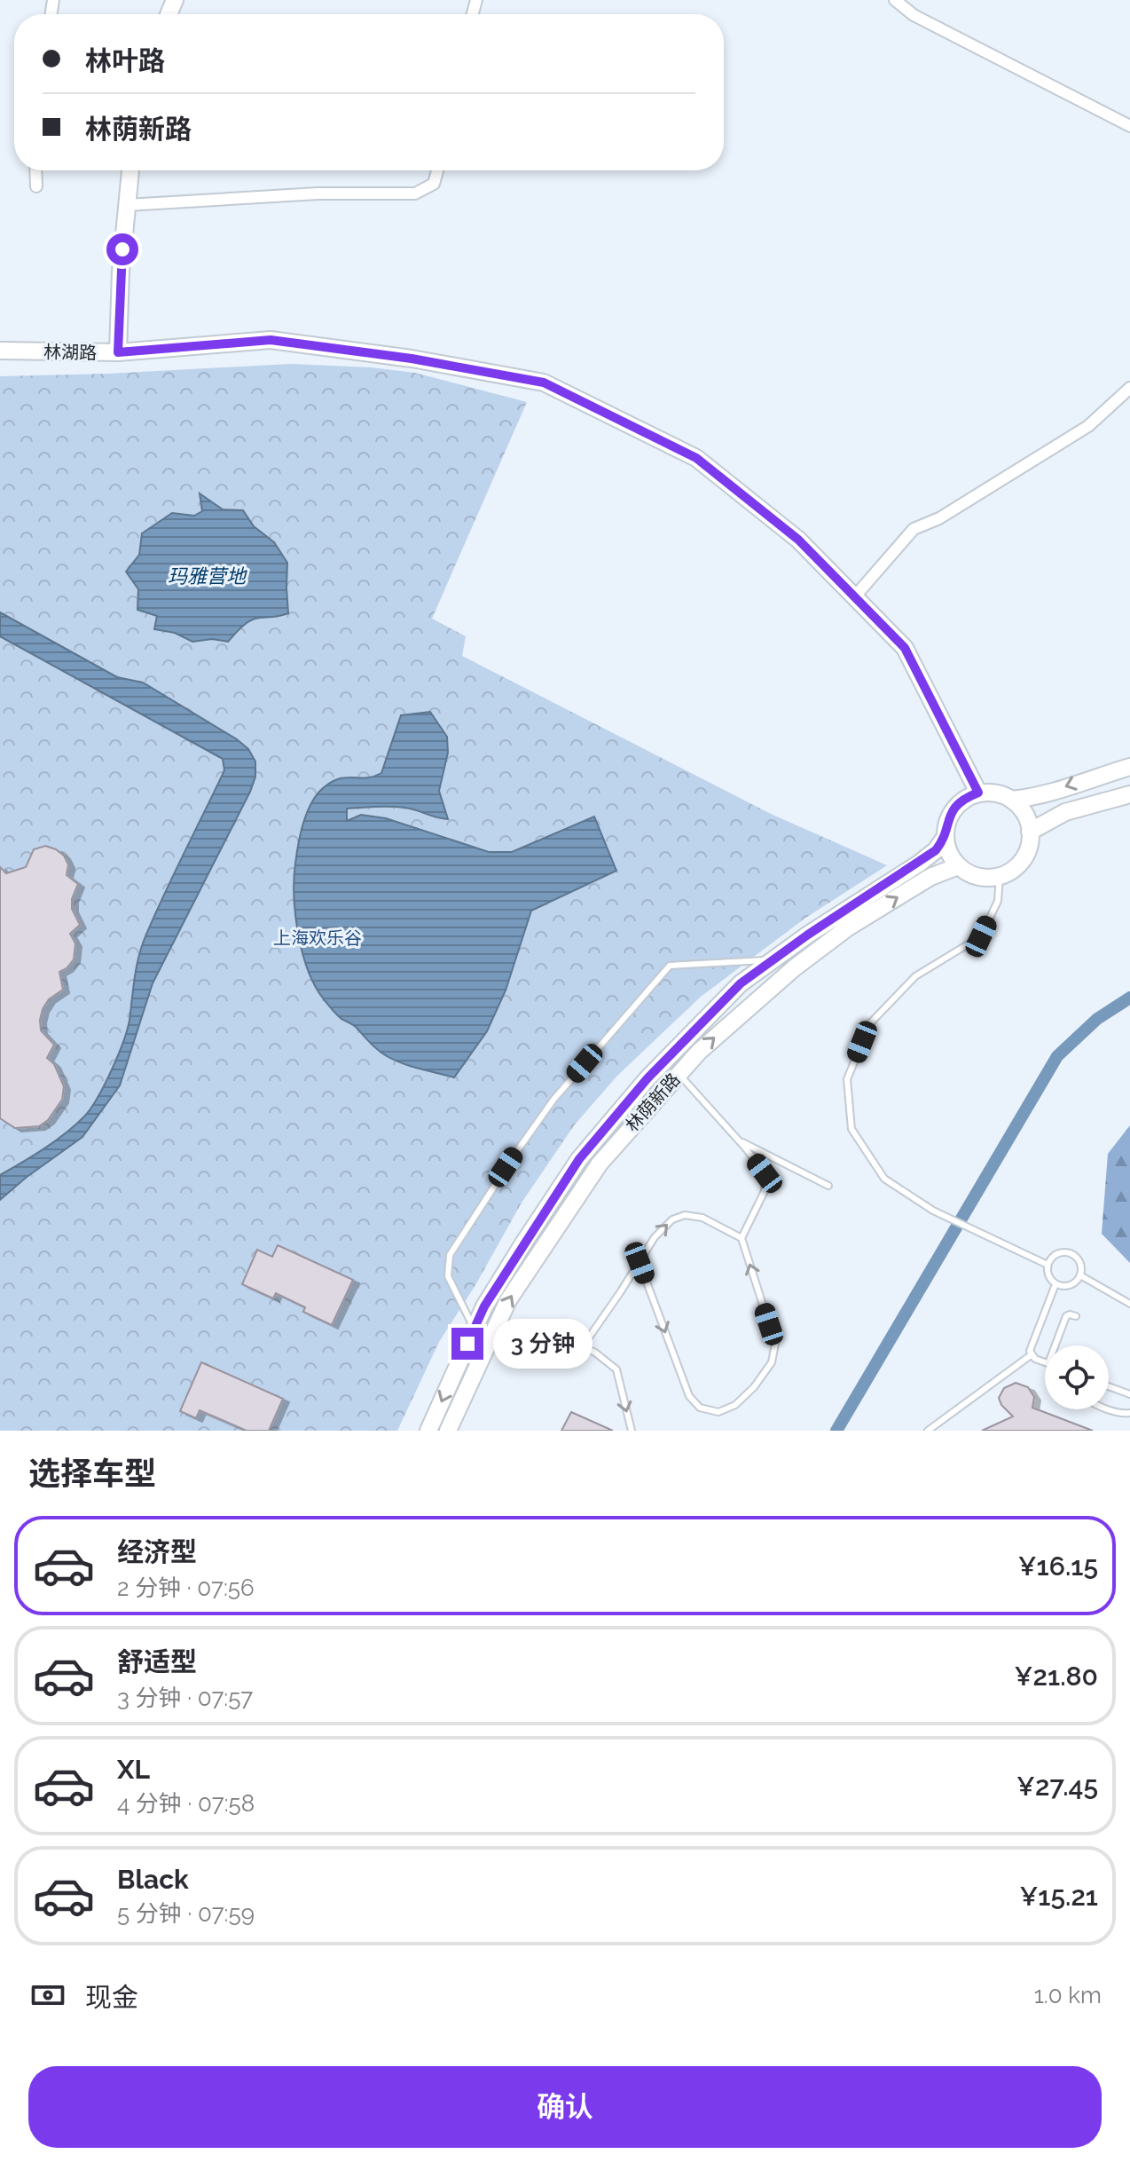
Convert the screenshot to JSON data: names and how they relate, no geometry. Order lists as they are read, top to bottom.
{
  "streets": {
    "main road": ["林湖路", "林荫新路"]
  },
  "crossings": [
    ["林湖路", "林荫新路"]
  ],
  "water": ["玛雅营地"],
  "parks": ["上海欢乐谷"],
  "page": {
    "banner": ["林叶路", "林荫新路"],
    "bubble": "3 分钟",
    "heading": "选择车型",
    "list": [
      {
        "name": "经济型",
        "note": "2 分钟 · 07:56",
        "value": "¥16.15"
      },
      {
        "name": "舒适型",
        "note": "3 分钟 · 07:57",
        "value": "¥21.80"
      },
      {
        "name": "XL",
        "note": "4 分钟 · 07:58",
        "value": "¥27.45"
      },
      {
        "name": "Black",
        "note": "5 分钟 · 07:59",
        "value": "¥15.21"
      }
    ],
    "pay": ["现金", "1.0 km"],
    "buttons": "确认"
  }
}
